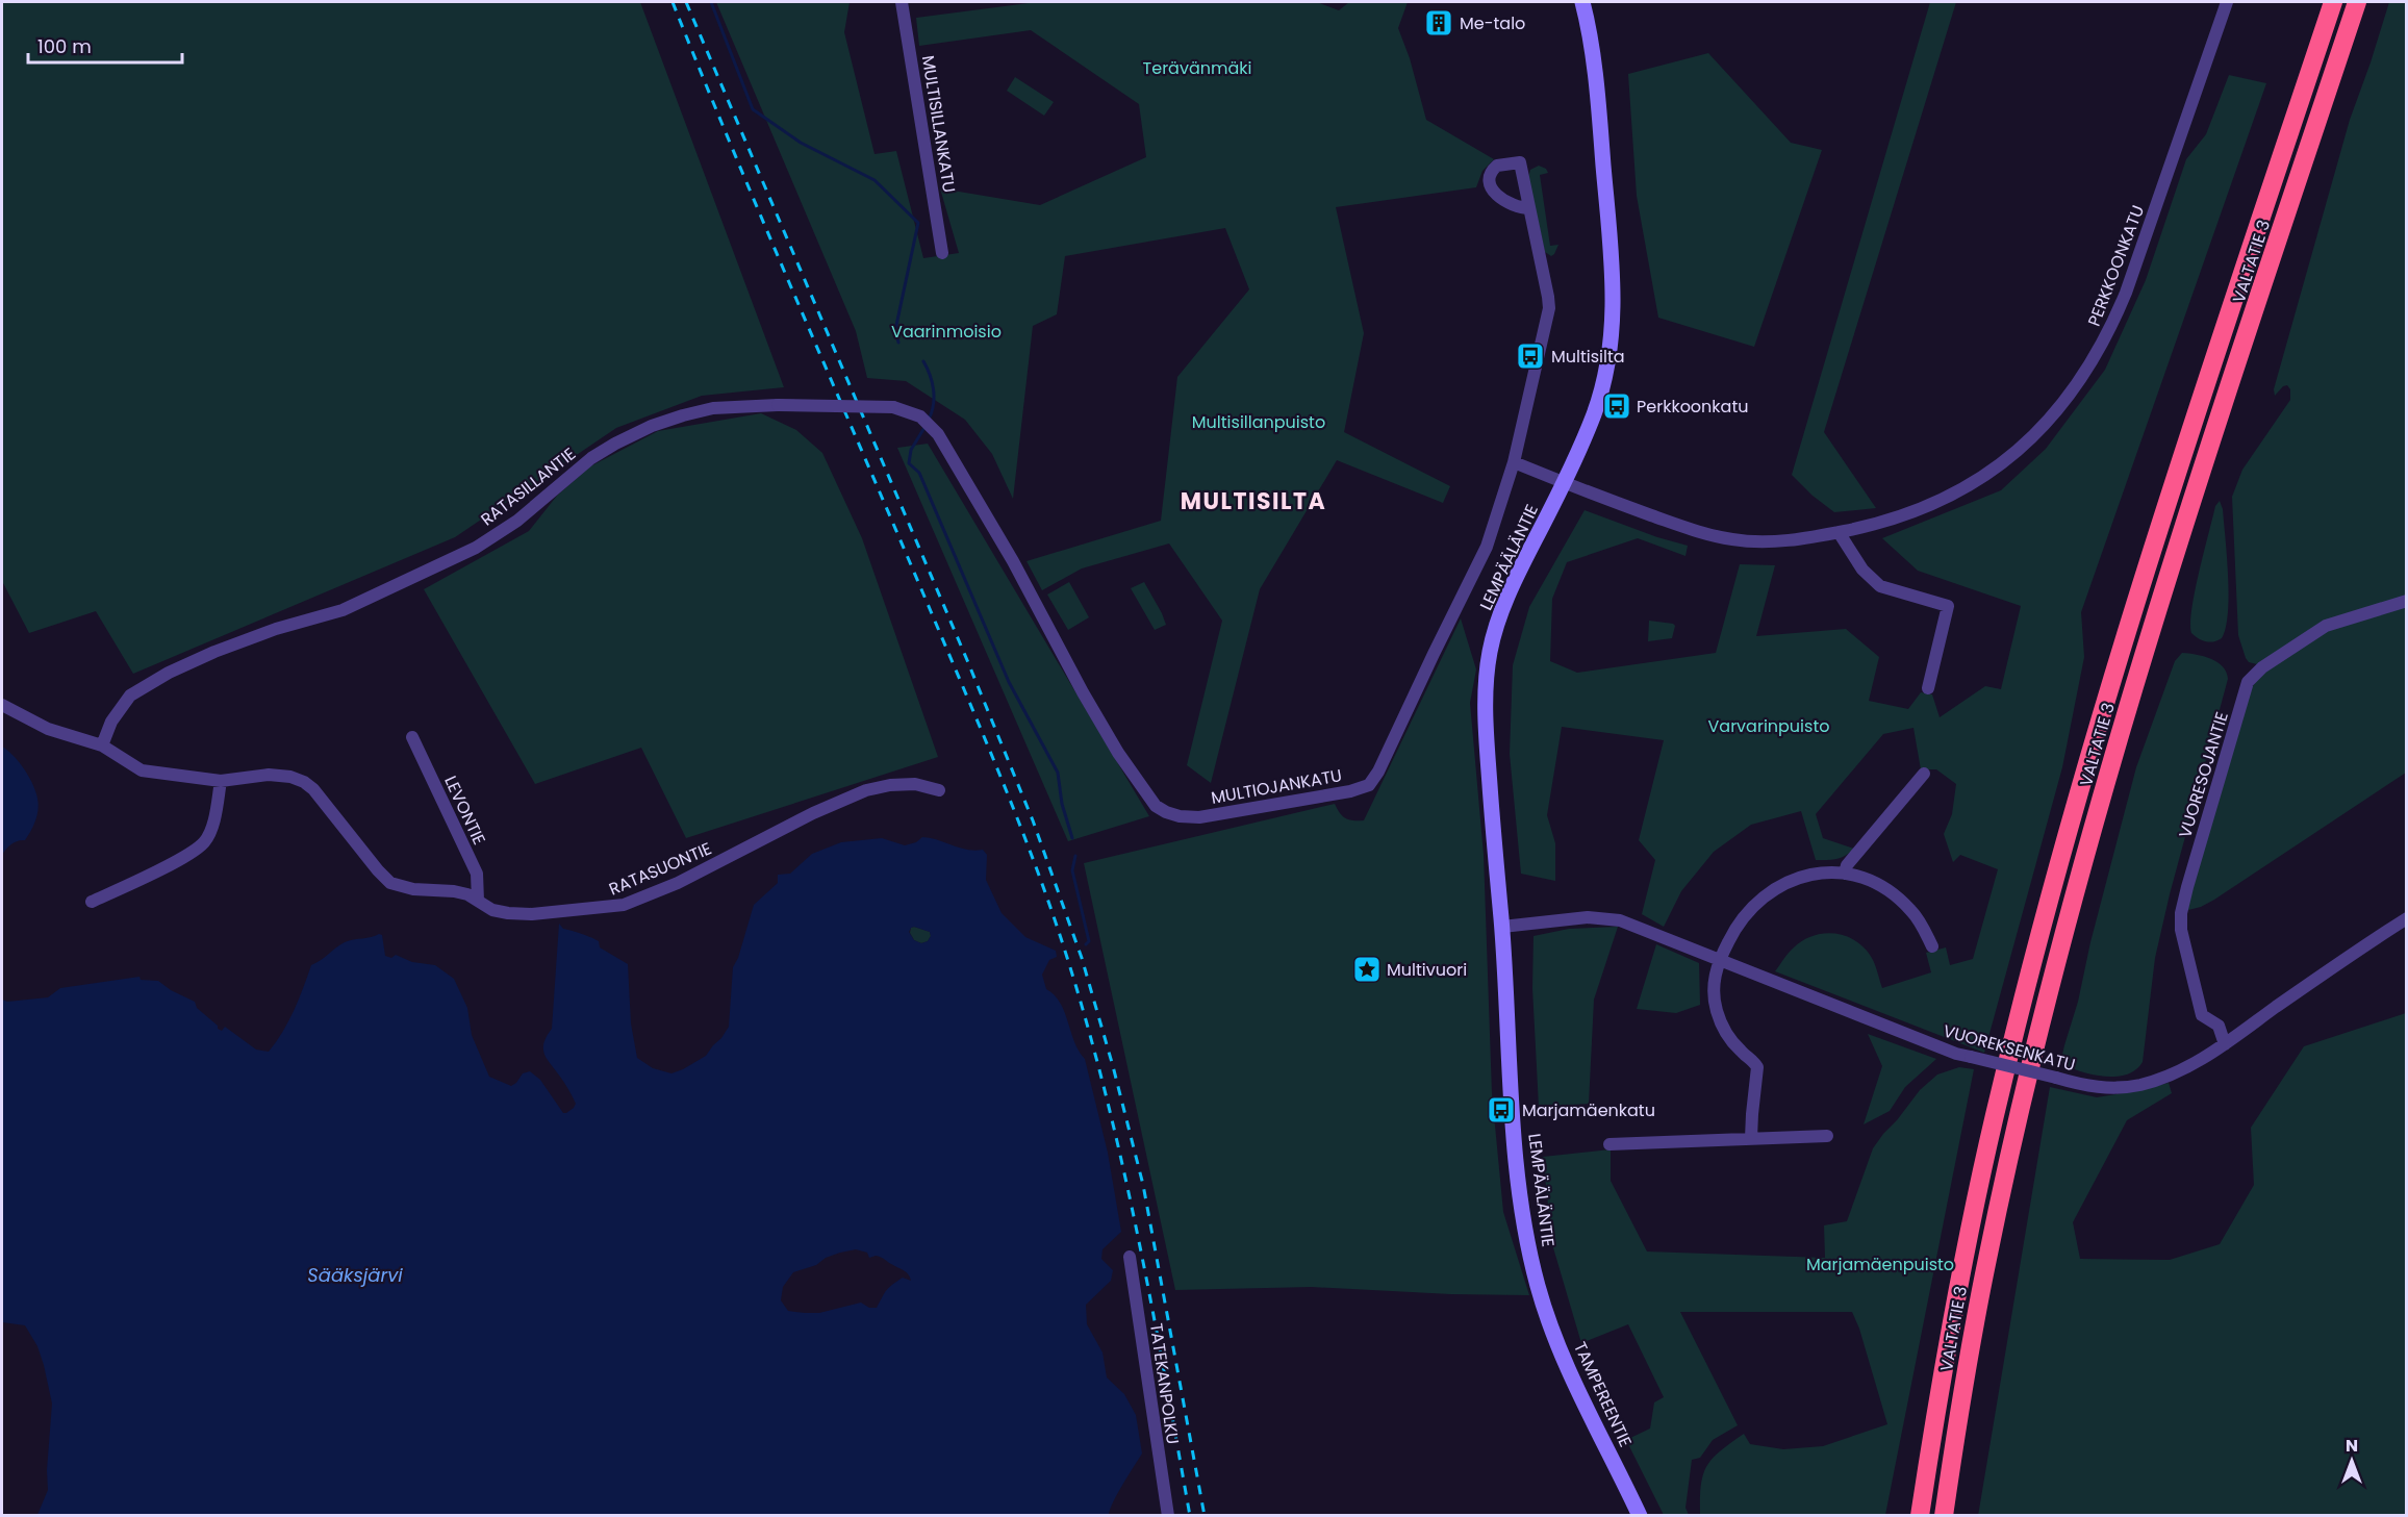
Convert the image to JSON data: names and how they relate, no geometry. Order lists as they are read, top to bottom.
{
  "streets": {
    "highway": ["VALTATIE 3"],
    "main road": ["LEMPÄÄLÄNTIE", "TAMPEREENTIE"],
    "street": [
      "MULTISILLANKATU",
      "PERKKOONKATU",
      "RATASILLANTIE",
      "VUORESOJANTIE",
      "MULTIOJANKATU",
      "LEVONTIE",
      "RATASUONTIE",
      "VUOREKSENKATU",
      "TATEKANPOLKU"
    ]
  },
  "crossings": [
    ["PERKKOONKATU", "LEMPÄÄLÄNTIE"],
    ["RATASILLANTIE", "MULTIOJANKATU"],
    ["RATASILLANTIE", "RATASUONTIE"],
    ["LEMPÄÄLÄNTIE", "VUOREKSENKATU"],
    ["LEMPÄÄLÄNTIE", "TAMPEREENTIE"],
    ["VUORESOJANTIE", "VUOREKSENKATU"],
    ["LEVONTIE", "RATASUONTIE"]
  ],
  "districts": ["MULTISILTA"],
  "water": ["Sääksjärvi"],
  "parks": [
    "Terävänmäki",
    "Vaarinmoisio",
    "Multisillanpuisto",
    "Varvarinpuisto",
    "Marjamäenpuisto"
  ],
  "places": {
    "building": ["Me-talo"],
    "bus stop": ["Multisilta", "Perkkoonkatu", "Marjamäenkatu"],
    "place": ["Multivuori"]
  },
  "scale_bar": "100 m",
  "north": "top"
}
